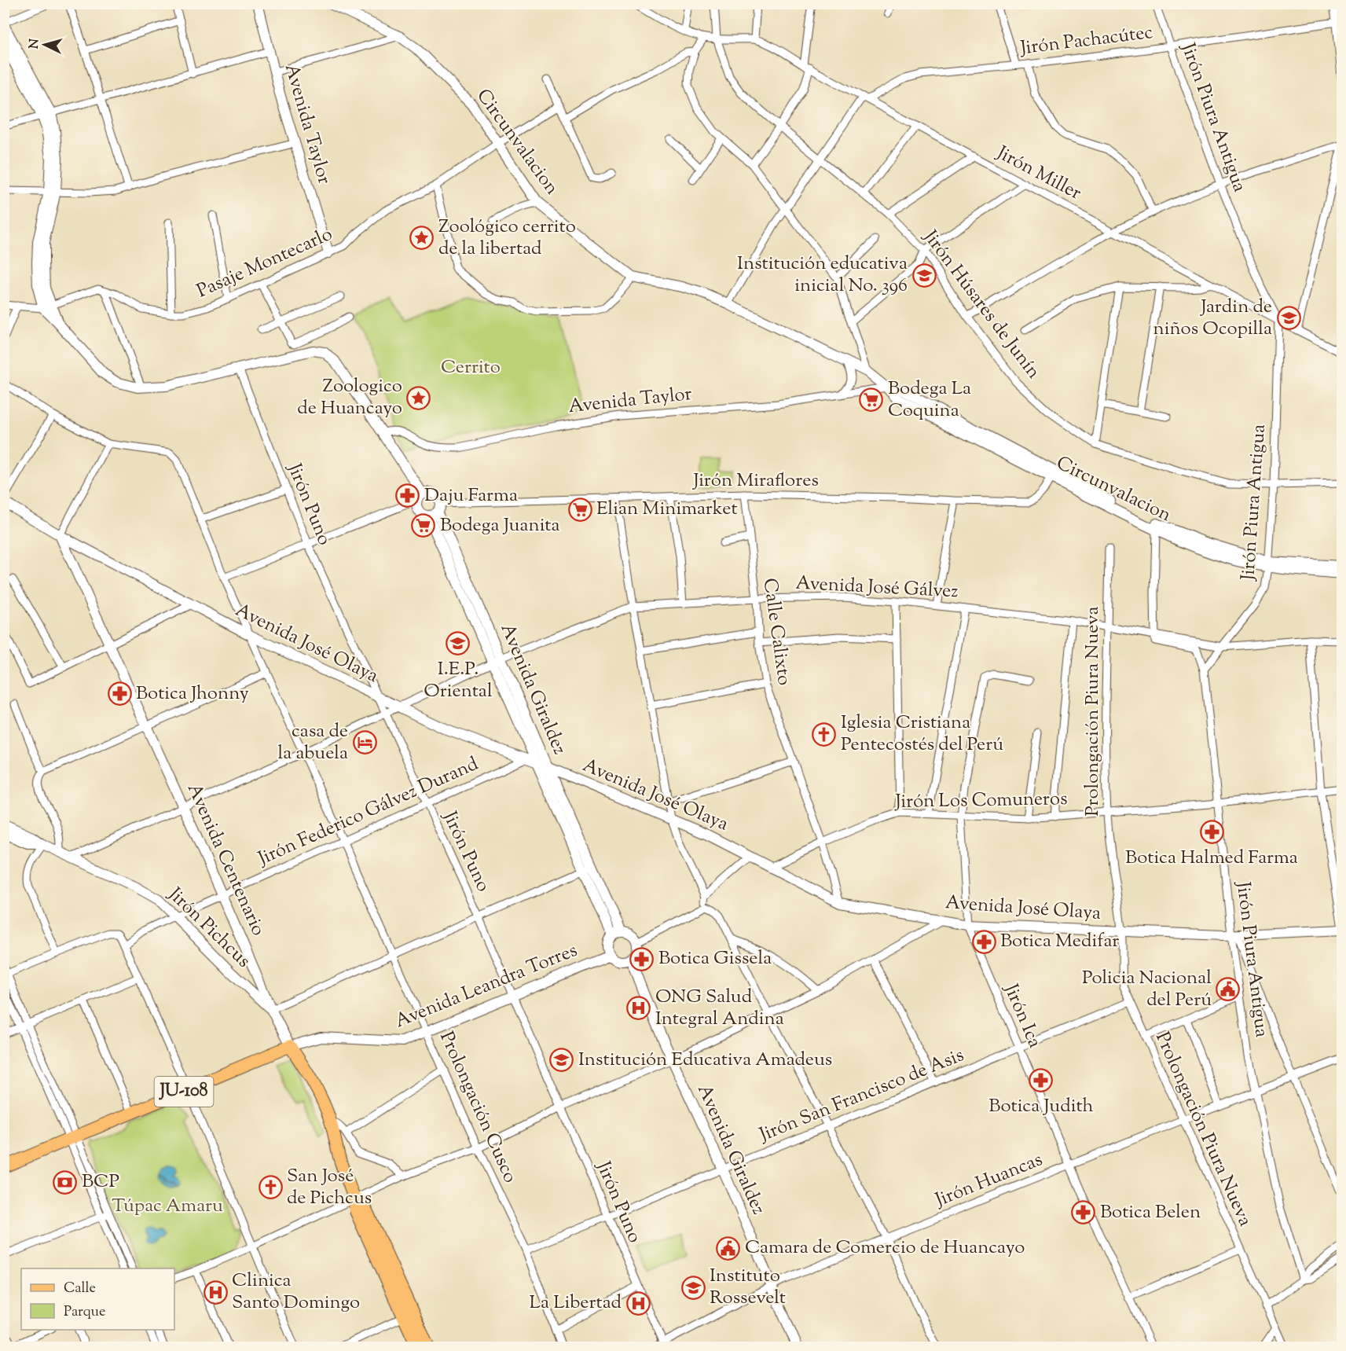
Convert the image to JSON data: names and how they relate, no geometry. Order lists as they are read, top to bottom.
{
  "streets": {
    "main road": ["Avenida Centenario", "Avenida Leandra Torres", "JU-108"],
    "street": [
      "Jirón Pachacútec",
      "Jirón Piura Antigua",
      "Avenida Taylor",
      "Circunvalacion",
      "Jirón Miller",
      "Pasaje Montecarlo",
      "Jirón Húsares de Junín",
      "Jirón Miraflores",
      "Jirón Puno",
      "Avenida José Gálvez",
      "Calle Calixto",
      "Avenida José Olaya",
      "Avenida Giraldez",
      "Prolongación Piura Nueva",
      "Jirón Los Comuneros",
      "Jirón Federico Gálvez Durand",
      "Jirón Pichcus",
      "Jirón Ica",
      "Jirón San Francisco de Asis",
      "Prolongación Cusco",
      "Jirón Huancas"
    ]
  },
  "crossings": [
    ["Jirón Pachacútec", "Jirón Piura Antigua"],
    ["Jirón Pachacútec", "Jirón Miller"],
    ["Jirón Piura Antigua", "Circunvalacion"],
    ["Jirón Piura Antigua", "Jirón Miller"],
    ["Jirón Piura Antigua", "Jirón Húsares de Junín"],
    ["Jirón Piura Antigua", "Avenida José Gálvez"],
    ["Jirón Piura Antigua", "Avenida José Olaya"],
    ["Jirón Piura Antigua", "Jirón Los Comuneros"],
    ["Jirón Piura Antigua", "Jirón Huancas"],
    ["Avenida Taylor", "Circunvalacion"],
    ["Avenida Taylor", "Pasaje Montecarlo"],
    ["Circunvalacion", "Pasaje Montecarlo"],
    ["Circunvalacion", "Jirón Miraflores"],
    ["Jirón Miller", "Jirón Húsares de Junín"],
    ["Jirón Miraflores", "Calle Calixto"],
    ["Jirón Miraflores", "Avenida Giraldez"],
    ["Jirón Puno", "Avenida José Gálvez"],
    ["Jirón Puno", "Avenida José Olaya"],
    ["Jirón Puno", "Jirón Federico Gálvez Durand"],
    ["Jirón Puno", "Avenida Leandra Torres"],
    ["Jirón Puno", "Jirón San Francisco de Asis"],
    ["Jirón Puno", "Jirón Huancas"],
    ["Avenida José Gálvez", "Calle Calixto"],
    ["Avenida José Gálvez", "Avenida José Olaya"],
    ["Avenida José Gálvez", "Avenida Giraldez"],
    ["Avenida José Gálvez", "Prolongación Piura Nueva"],
    ["Avenida José Gálvez", "Avenida Centenario"],
    ["Avenida José Gálvez", "Jirón Pichcus"],
    ["Avenida José Gálvez", "Prolongación Cusco"],
    ["Calle Calixto", "Avenida José Olaya"],
    ["Calle Calixto", "Jirón Los Comuneros"],
    ["Avenida José Olaya", "Avenida Giraldez"],
    ["Avenida José Olaya", "Prolongación Piura Nueva"],
    ["Avenida José Olaya", "Jirón Los Comuneros"],
    ["Avenida José Olaya", "Jirón Federico Gálvez Durand"],
    ["Avenida José Olaya", "Avenida Centenario"],
    ["Avenida José Olaya", "Jirón Ica"],
    ["Avenida José Olaya", "Prolongación Cusco"],
    ["Avenida Giraldez", "Avenida Leandra Torres"],
    ["Avenida Giraldez", "Jirón San Francisco de Asis"],
    ["Avenida Giraldez", "Jirón Huancas"],
    ["Prolongación Piura Nueva", "Jirón Los Comuneros"],
    ["Prolongación Piura Nueva", "Jirón San Francisco de Asis"],
    ["Prolongación Piura Nueva", "Jirón Huancas"],
    ["Jirón Los Comuneros", "Jirón Ica"],
    ["Jirón Federico Gálvez Durand", "Avenida Centenario"],
    ["Jirón Federico Gálvez Durand", "Jirón Pichcus"],
    ["Jirón Federico Gálvez Durand", "Prolongación Cusco"],
    ["Avenida Centenario", "Jirón Pichcus"],
    ["Avenida Centenario", "Avenida Leandra Torres"],
    ["Avenida Leandra Torres", "Prolongación Cusco"],
    ["Jirón Ica", "Jirón San Francisco de Asis"],
    ["Jirón Ica", "Jirón Huancas"],
    ["Jirón San Francisco de Asis", "Prolongación Cusco"]
  ],
  "parks": ["Cerrito", "Túpac Amaru"],
  "places": {
    "place": ["Zoológico cerrito de la libertad", "Zoologico de Huancayo"],
    "school or university": [
      "Institución educativa inicial No. 396",
      "Jardin de niños Ocopilla",
      "I.E.P. Oriental",
      "Institución Educativa Amadeus",
      "Instituto Rossevelt"
    ],
    "supermarket": ["Bodega La Coquina", "Elian Minimarket", "Bodega Juanita"],
    "pharmacy": [
      "Daju Farma",
      "Botica Jhonny",
      "Botica Halmed Farma",
      "Botica Medifar",
      "Botica Gissela",
      "Botica Judith",
      "Botica Belen"
    ],
    "church": ["Iglesia Cristiana Pentecostés del Perú", "San José de Pichcus"],
    "hotel": ["casa de la abuela"],
    "public building": ["Policia Nacional del Perú", "Camara de Comercio de Huancayo"],
    "hospital": ["ONG Salud Integral Andina", "Clinica Santo Domingo", "La Libertad"],
    "bank": ["BCP"]
  },
  "legend": ["Calle", "Parque"],
  "north": "left"
}
